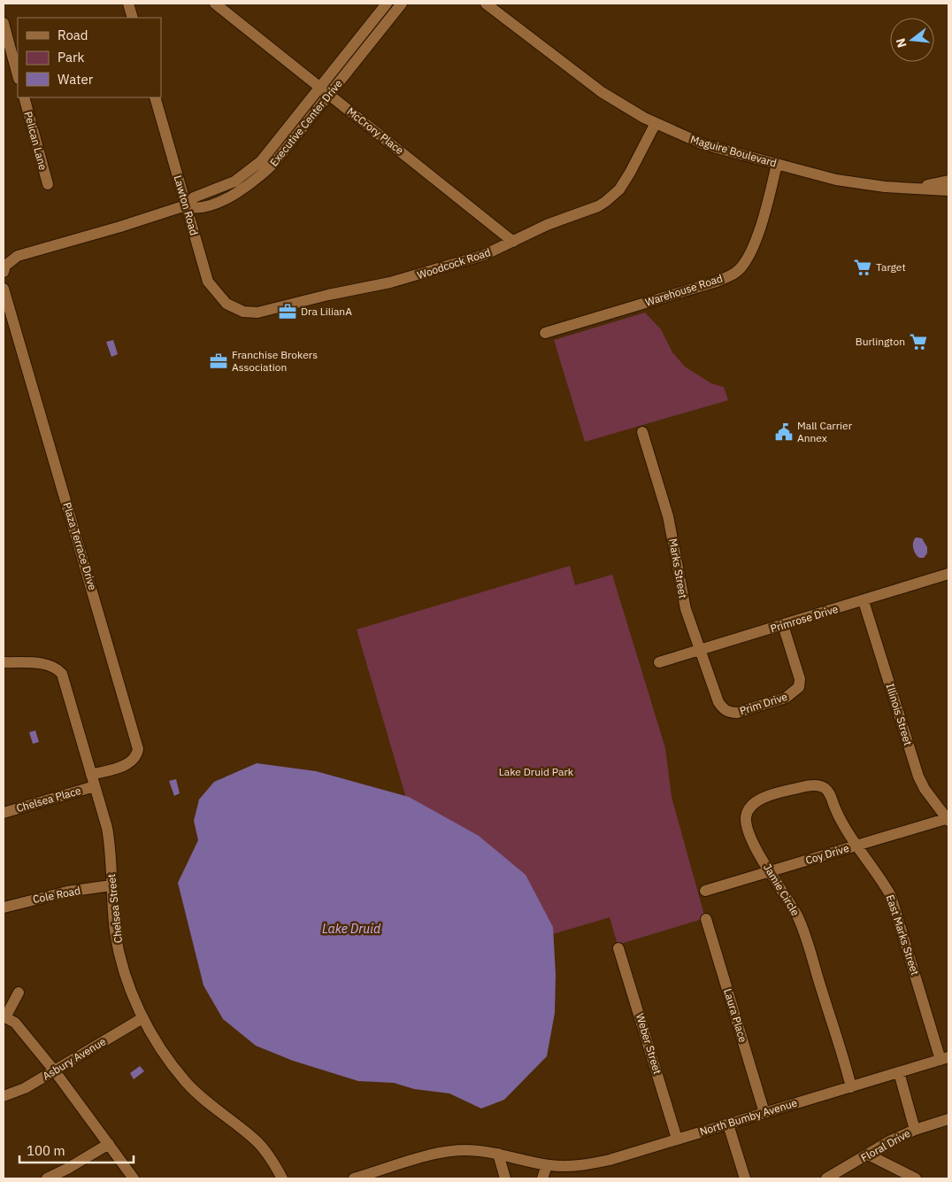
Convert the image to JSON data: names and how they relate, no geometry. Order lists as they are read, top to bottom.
{
  "streets": {
    "street": [
      "Executive Center Drive",
      "McCrory Place",
      "Pelican Lane",
      "Maguire Boulevard",
      "Lawton Road",
      "Woodcock Road",
      "Warehouse Road",
      "Plaza Terrace Drive",
      "Marks Street",
      "Primrose Drive",
      "Prim Drive",
      "Illinois Street",
      "Chelsea Place",
      "Coy Drive",
      "Jamie Circle",
      "Cole Road",
      "Chelsea Street",
      "East Marks Street",
      "Laura Place",
      "Weber Street",
      "Asbury Avenue",
      "North Bumby Avenue",
      "Floral Drive"
    ]
  },
  "crossings": [
    ["Executive Center Drive", "McCrory Place"],
    ["Executive Center Drive", "Lawton Road"],
    ["McCrory Place", "Woodcock Road"],
    ["Maguire Boulevard", "Woodcock Road"],
    ["Maguire Boulevard", "Warehouse Road"],
    ["Lawton Road", "Woodcock Road"],
    ["Plaza Terrace Drive", "Chelsea Street"],
    ["Marks Street", "Primrose Drive"],
    ["Marks Street", "Prim Drive"],
    ["Primrose Drive", "Prim Drive"],
    ["Primrose Drive", "Illinois Street"],
    ["Illinois Street", "Coy Drive"],
    ["Chelsea Place", "Chelsea Street"],
    ["Coy Drive", "Jamie Circle"],
    ["Coy Drive", "East Marks Street"],
    ["Jamie Circle", "East Marks Street"],
    ["Jamie Circle", "North Bumby Avenue"],
    ["Cole Road", "Chelsea Street"],
    ["Chelsea Street", "Asbury Avenue"],
    ["East Marks Street", "North Bumby Avenue"],
    ["Laura Place", "North Bumby Avenue"],
    ["Weber Street", "North Bumby Avenue"]
  ],
  "water": ["Lake Druid"],
  "parks": ["Lake Druid Park"],
  "places": {
    "supermarket": ["Target", "Burlington"],
    "office": ["Dra LilianA", "Franchise Brokers Association"],
    "public building": ["Mall Carrier Annex"]
  },
  "legend": ["Road", "Park", "Water"],
  "scale_bar": "100 m",
  "north": "left"
}
